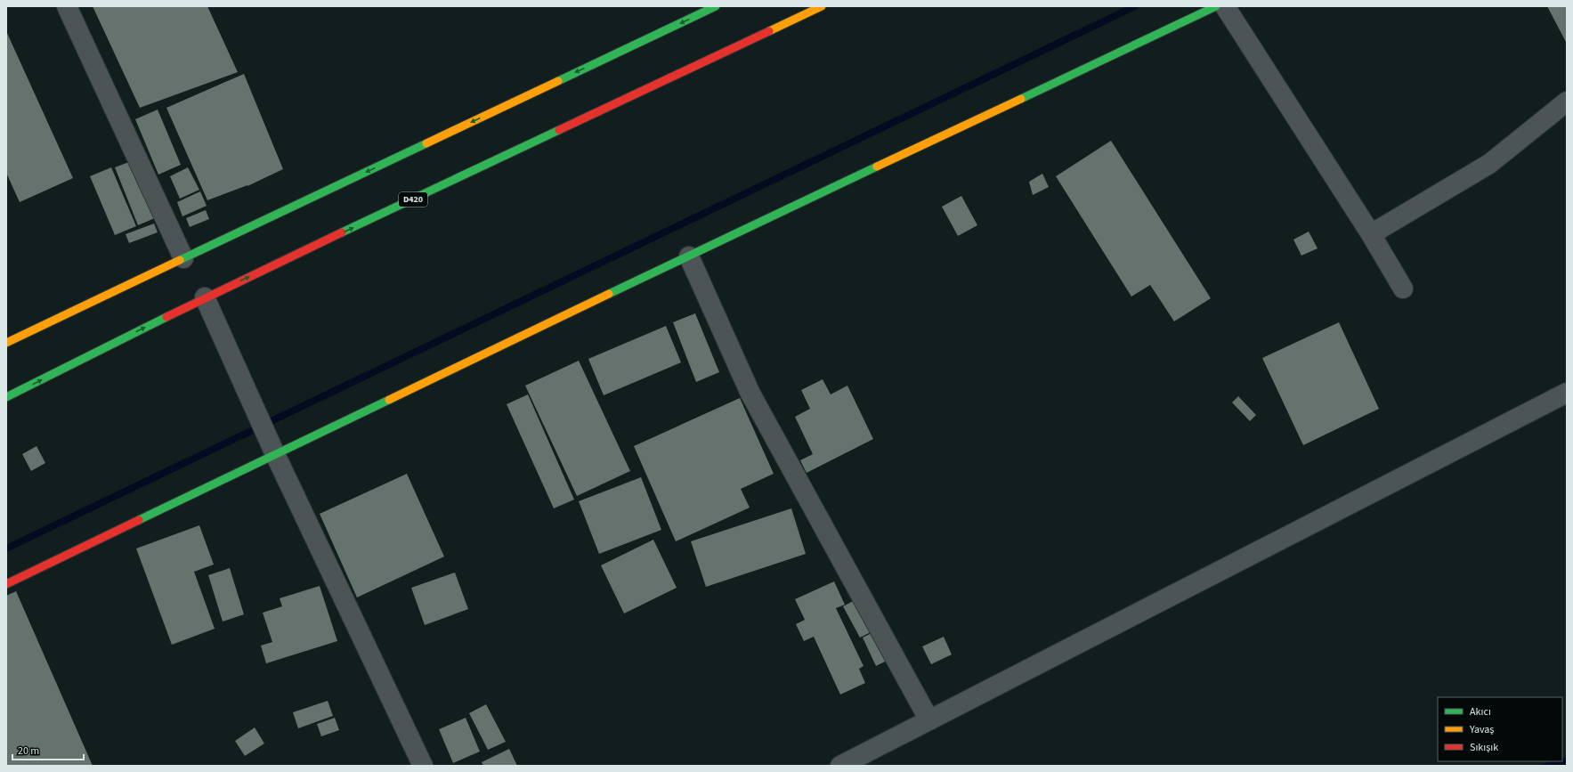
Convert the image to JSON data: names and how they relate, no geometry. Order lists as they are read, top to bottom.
{
  "streets": {
    "main road": ["D420"]
  },
  "legend": ["Akıcı", "Yavaş", "Sıkışık"],
  "scale_bar": "20 m"
}
